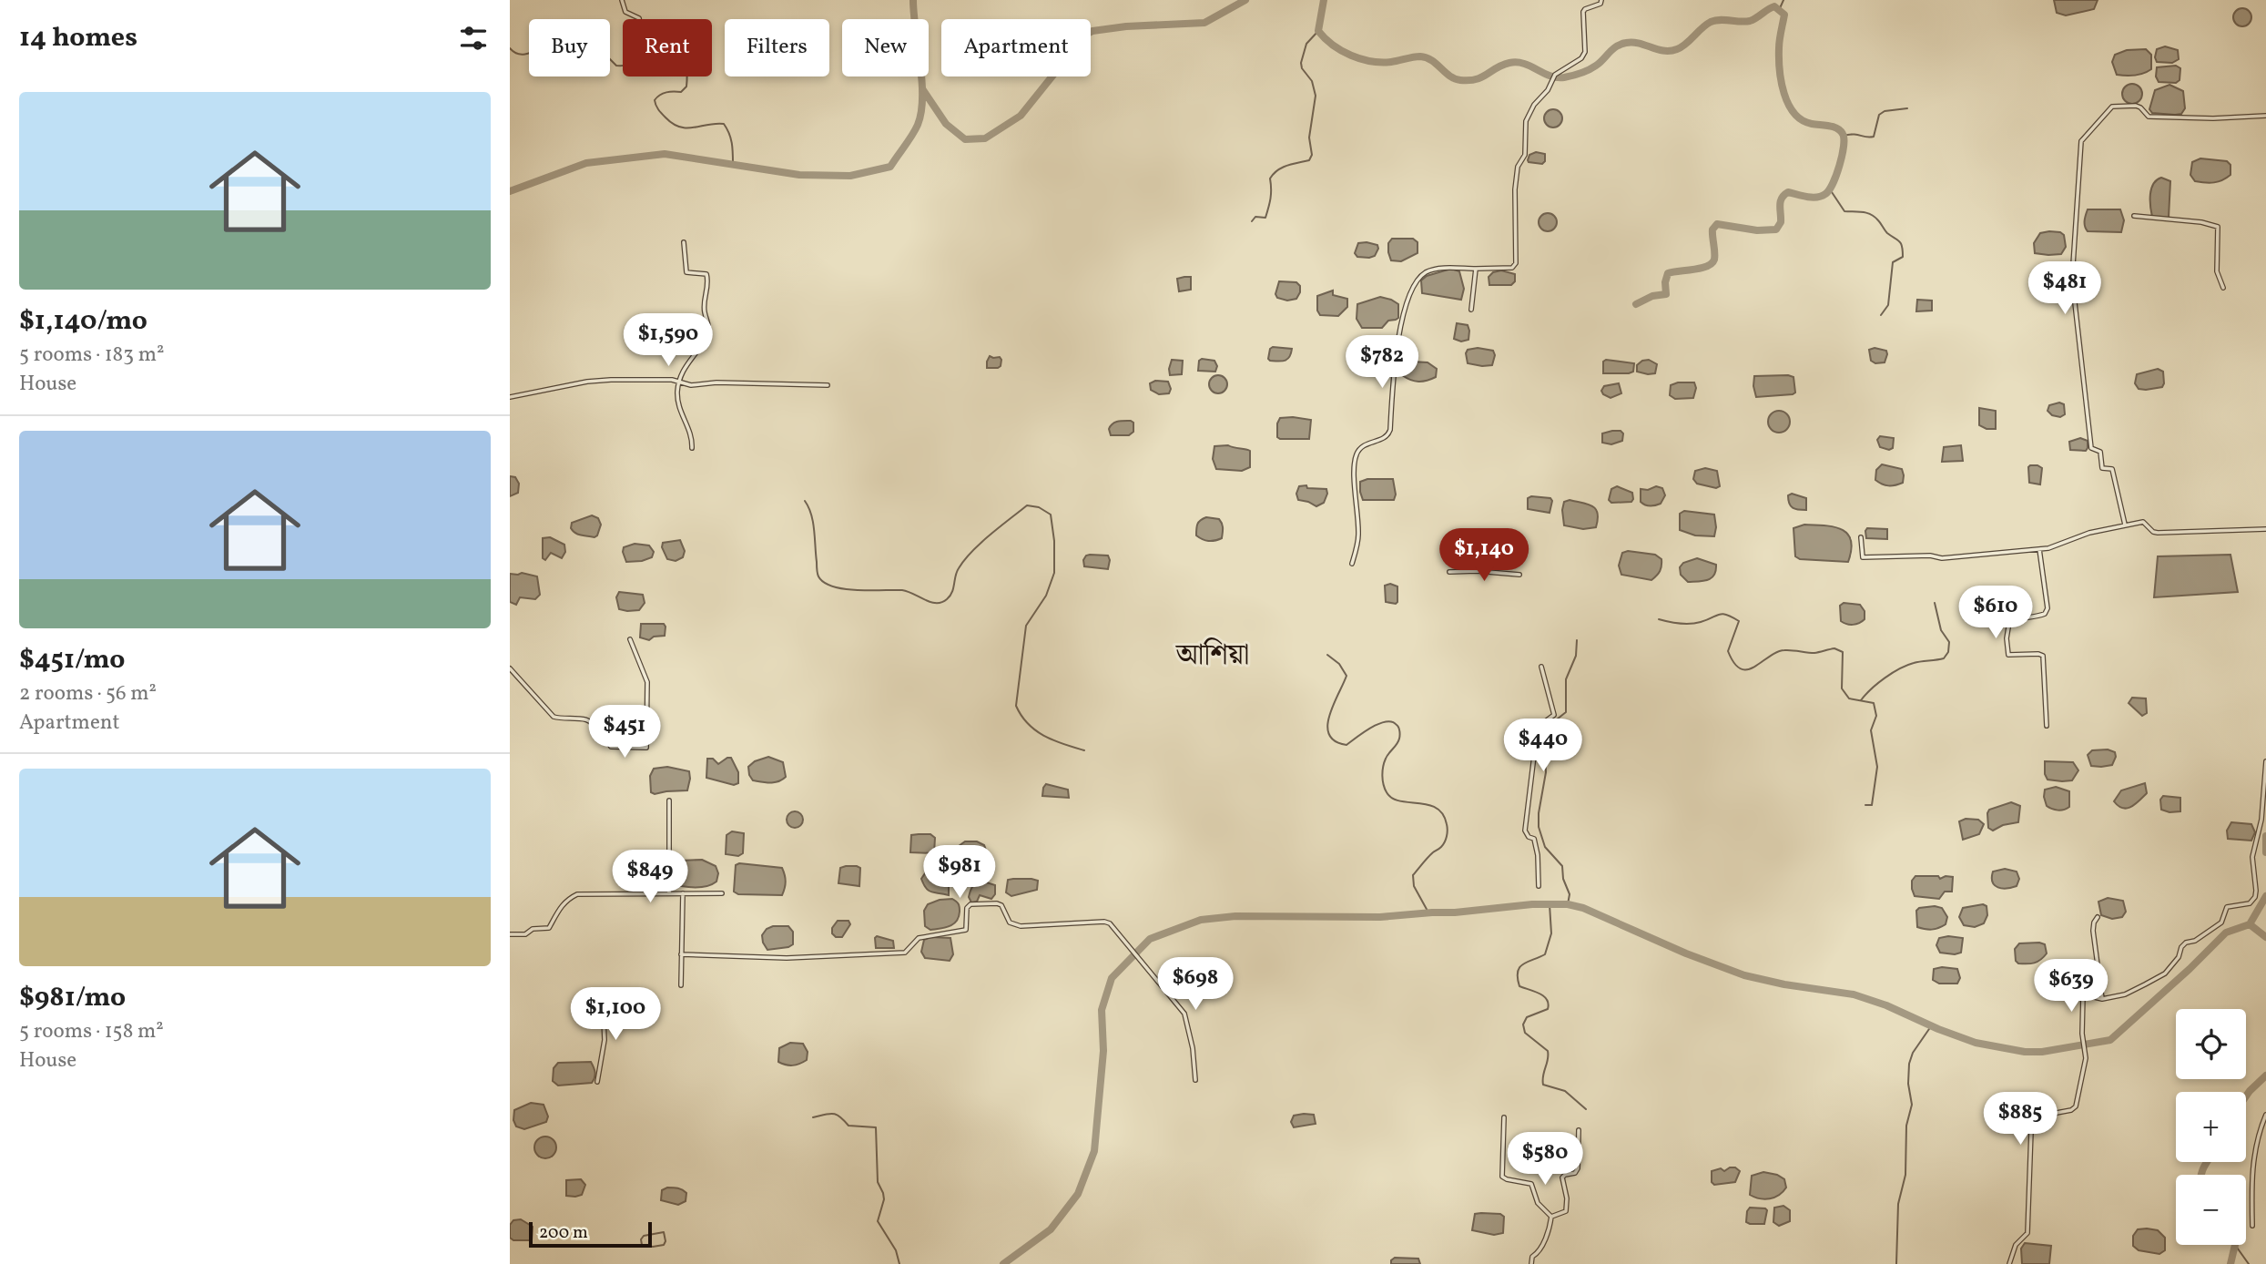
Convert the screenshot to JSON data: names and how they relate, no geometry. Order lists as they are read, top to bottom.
{
  "districts": ["আশিয়া"],
  "scale_bar": "200 m",
  "page": {
    "heading": "14 homes",
    "chip": [
      "Buy",
      "Rent",
      "Filters",
      "New",
      "Apartment"
    ],
    "list": [
      {
        "name": "$1,140/mo",
        "note": "5 rooms · 183 m² · House"
      },
      {
        "name": "$451/mo",
        "note": "2 rooms · 56 m² · Apartment"
      },
      {
        "name": "$981/mo",
        "note": "5 rooms · 158 m² · House"
      }
    ],
    "price": [
      "$481",
      "$1,590",
      "$782",
      "$1,140",
      "$610",
      "$451",
      "$440",
      "$981",
      "$849",
      "$698",
      "$639",
      "$1,100",
      "$885",
      "$580"
    ],
    "map_buttons": ["+", "−"],
    "scale": "200 m"
  }
}
